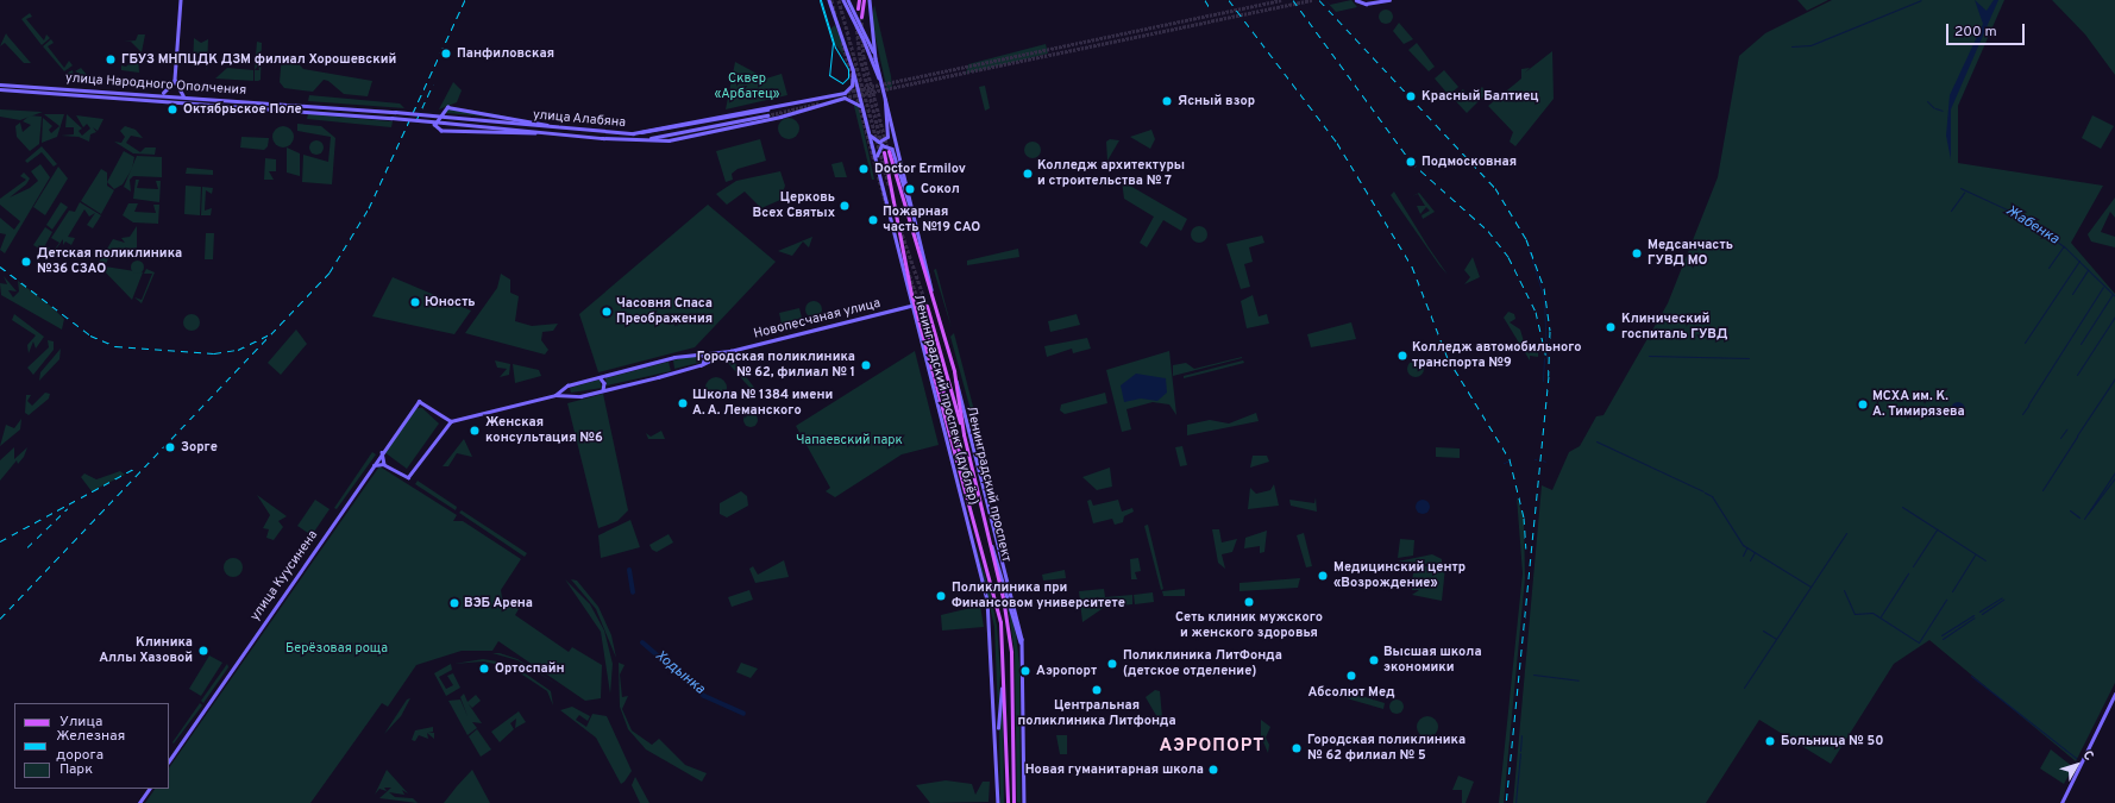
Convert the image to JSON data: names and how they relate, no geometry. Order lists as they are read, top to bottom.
{
  "streets": {
    "main road": [
      "улица Народного Ополчения",
      "улица Алабяна",
      "Новопесчаная улица",
      "Ленинградский проспект (дублёр)",
      "Ленинградский проспект",
      "улица Куусинена"
    ]
  },
  "crossings": [
    ["улица Народного Ополчения", "улица Алабяна"],
    ["улица Алабяна", "Ленинградский проспект (дублёр)"],
    ["Новопесчаная улица", "Ленинградский проспект (дублёр)"],
    ["Ленинградский проспект (дублёр)", "Ленинградский проспект"]
  ],
  "districts": ["АЭРОПОРТ"],
  "water": ["Жабенка", "Ходынка"],
  "parks": ["Сквер «Арбатец»", "Чапаевский парк", "Берёзовая роща"],
  "places": [
    "Панфиловская",
    "ГБУЗ МНПЦДК ДЗМ филиал Хорошевский",
    "Красный Балтиец",
    "Ясный взор",
    "Октябрьское Поле",
    "Подмосковная",
    "Doctor Ermilov",
    "Колледж архитектуры и строительства № 7",
    "Сокол",
    "Церковь Всех Святых",
    "Пожарная часть №19 САО",
    "Медсанчасть ГУВД МО",
    "Детская поликлиника №36 СЗАО",
    "Юность",
    "Часовня Спаса Преображения",
    "Клинический госпиталь ГУВД",
    "Колледж автомобильного транспорта №9",
    "Городская поликлиника № 62, филиал № 1",
    "Школа № 1384 имени А. А. Леманского",
    "МСХА им. К. А. Тимирязева",
    "Женская консультация №6",
    "Зорге",
    "Медицинский центр «Возрождение»",
    "Поликлиника при Финансовом университете",
    "Сеть клиник мужского и женского здоровья",
    "ВЭБ Арена",
    "Клиника Аллы Хазовой",
    "Высшая школа экономики",
    "Поликлиника ЛитФонда (детское отделение)",
    "Ортоспайн",
    "Аэропорт",
    "Абсолют Мед",
    "Центральная поликлиника Литфонда",
    "Больница № 50",
    "Городская поликлиника № 62 филиал № 5",
    "Новая гуманитарная школа"
  ],
  "legend": ["Улица", "Железная дорога", "Парк"],
  "scale_bar": "200 m",
  "north": "top right"
}
